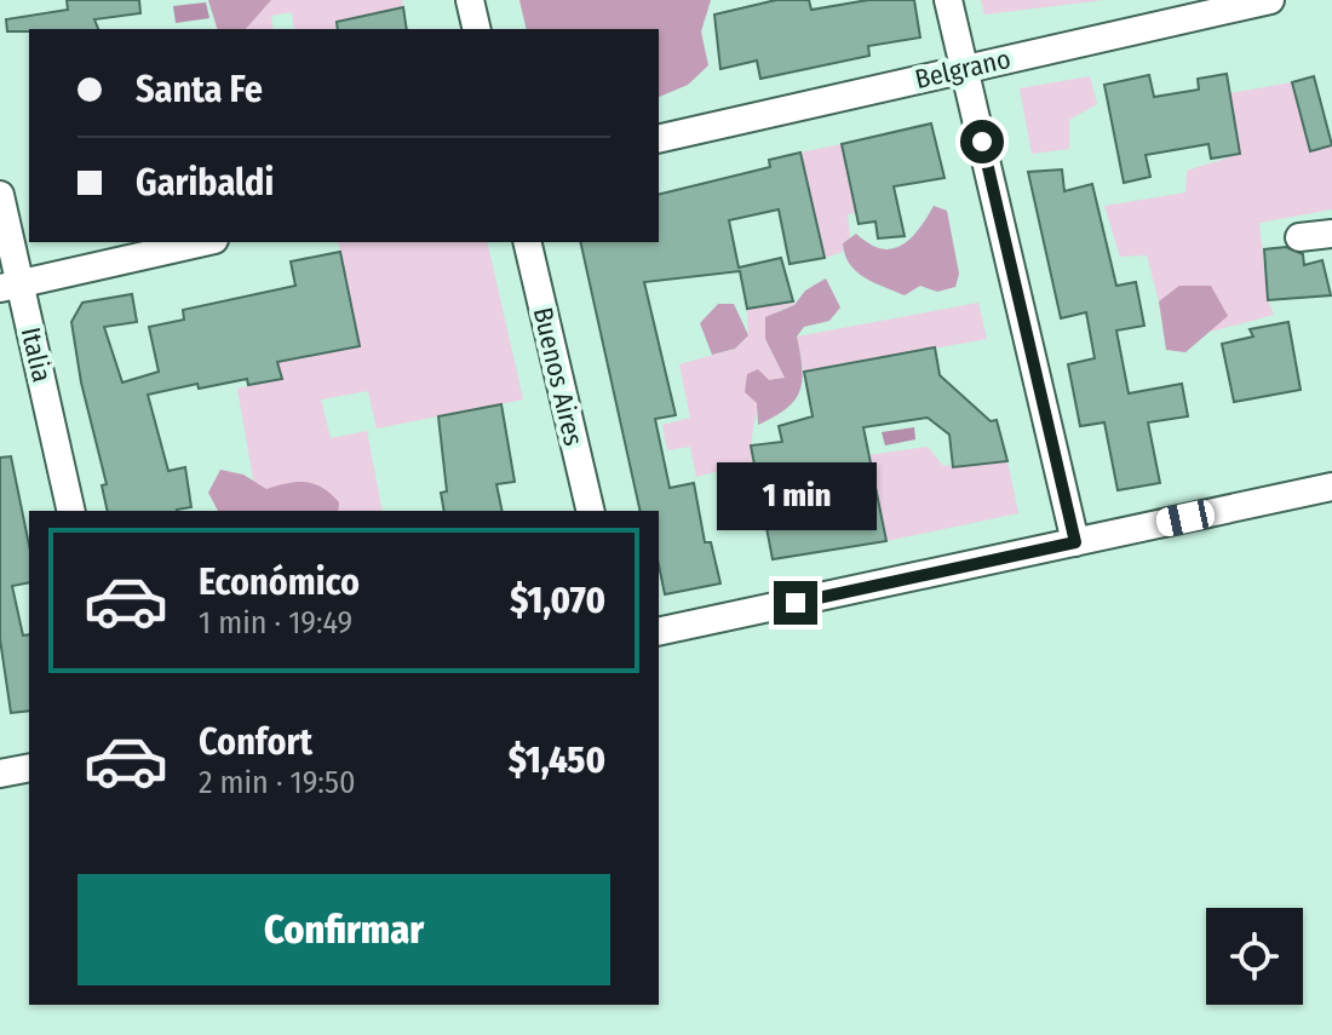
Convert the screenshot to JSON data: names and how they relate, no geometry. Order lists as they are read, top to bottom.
{
  "streets": {
    "street": ["Belgrano", "Italia", "Buenos Aires"]
  },
  "page": {
    "banner": ["Santa Fe", "Garibaldi"],
    "bubble": "1 min",
    "list": [
      {
        "name": "Económico",
        "note": "1 min · 19:49",
        "value": "$1,070"
      },
      {
        "name": "Confort",
        "note": "2 min · 19:50",
        "value": "$1,450"
      }
    ],
    "buttons": "Confirmar"
  }
}
